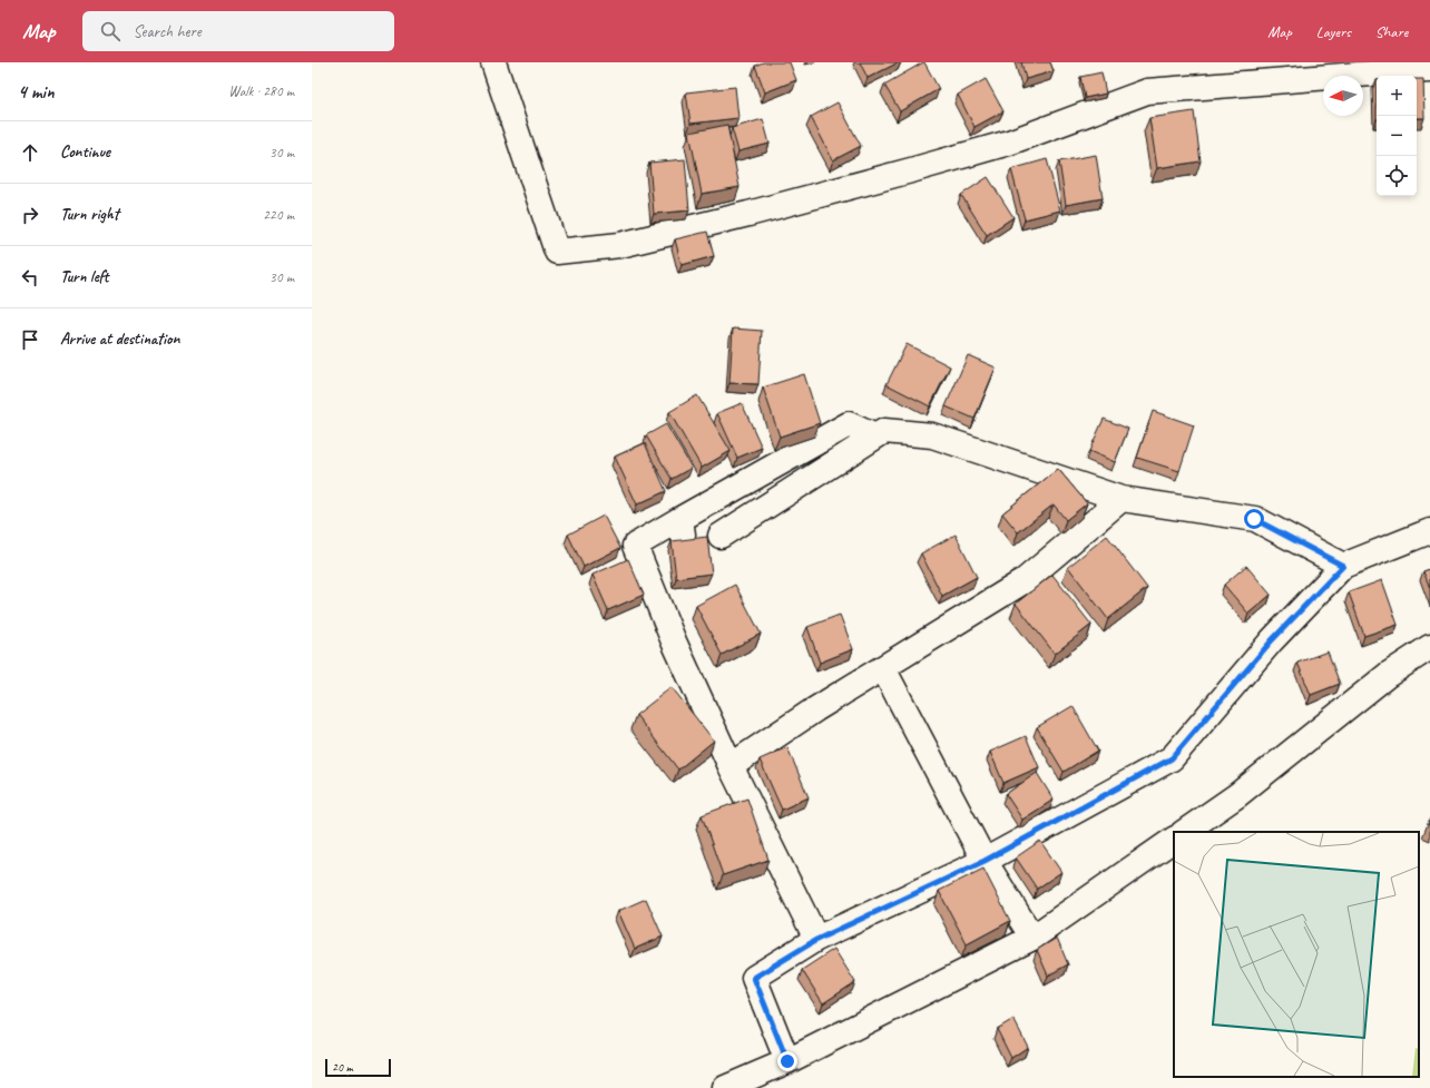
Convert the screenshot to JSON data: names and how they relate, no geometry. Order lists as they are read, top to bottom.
{
  "scale_bar": "20 m",
  "north": "left",
  "page": {
    "header": "Map",
    "search": "Search here",
    "nav": ["Map", "Layers", "Share"],
    "heading": ["4 min", "Walk · 280 m"],
    "map_buttons": ["+", "−"],
    "list": [
      ["Continue", "30 m"],
      ["Turn right", "220 m"],
      ["Turn left", "30 m"],
      "Arrive at destination"
    ],
    "scale": "20 m"
  }
}
